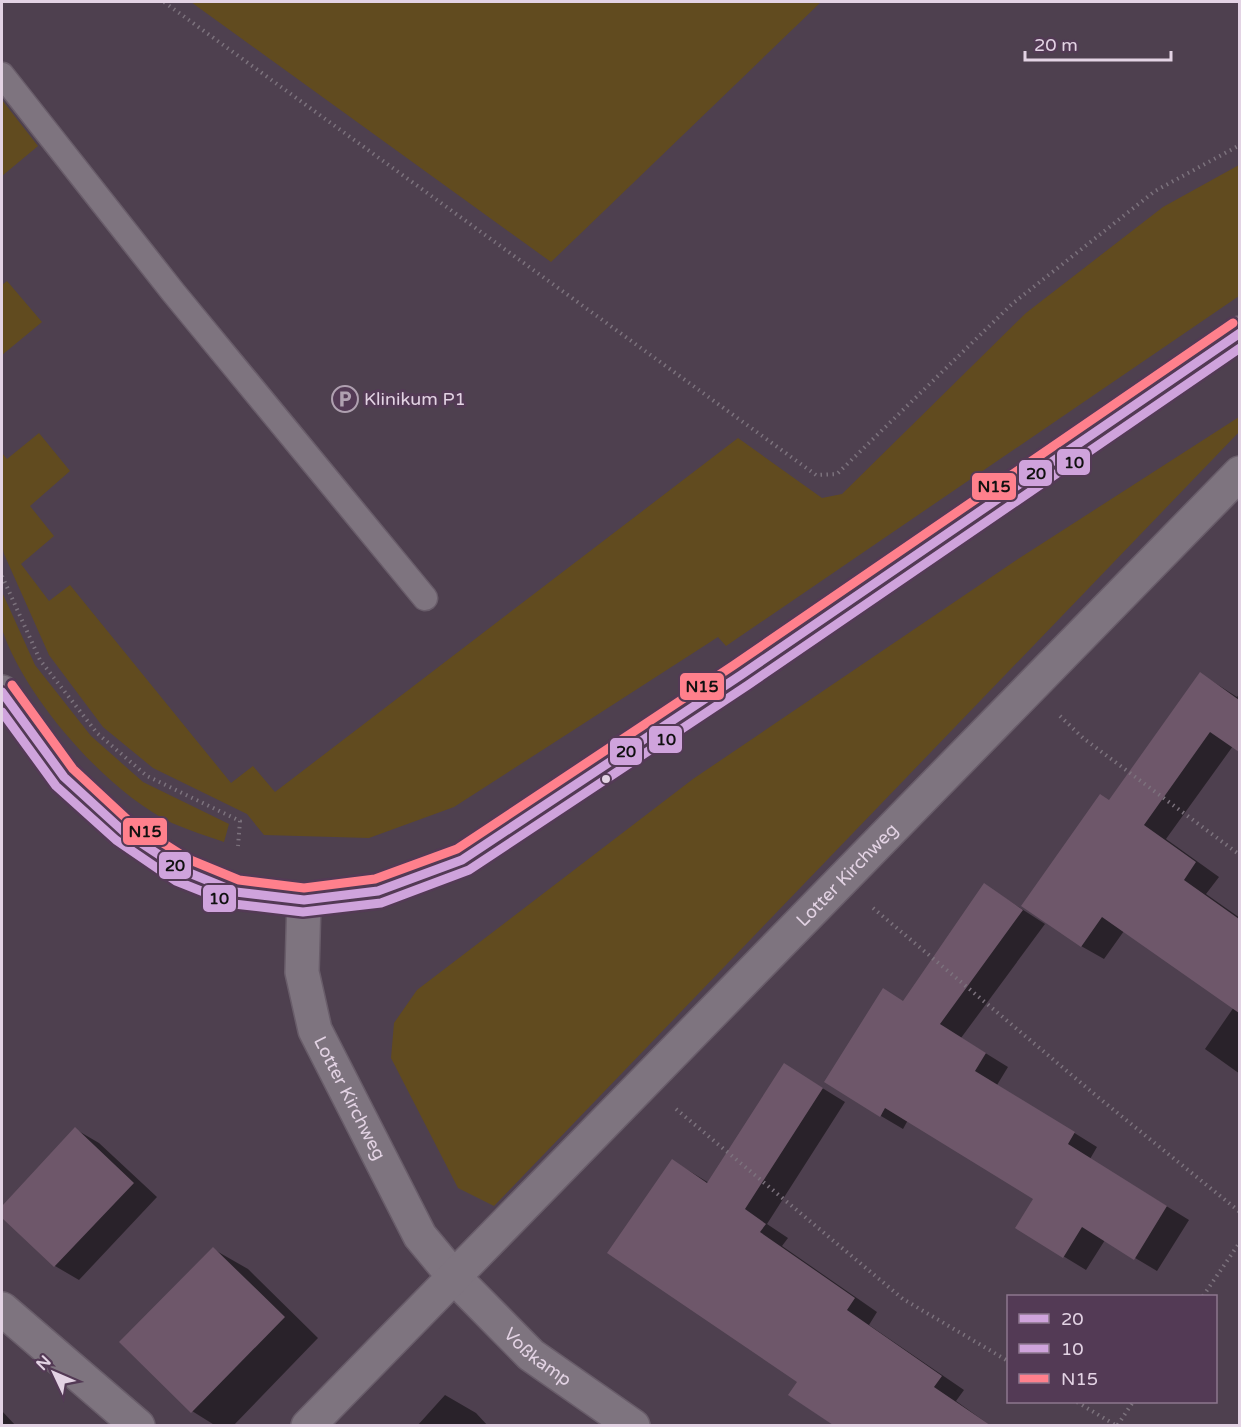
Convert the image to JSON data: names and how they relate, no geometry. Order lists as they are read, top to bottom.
{
  "streets": {
    "street": ["Lotter Kirchweg", "Voßkamp"]
  },
  "crossings": [
    ["Lotter Kirchweg", "Voßkamp"]
  ],
  "places": {
    "parking": ["Klinikum P1"]
  },
  "lines": ["transit line N15", "transit line 20", "transit line 10"],
  "legend": ["20", "10", "N15"],
  "scale_bar": "20 m",
  "north": "top left"
}
